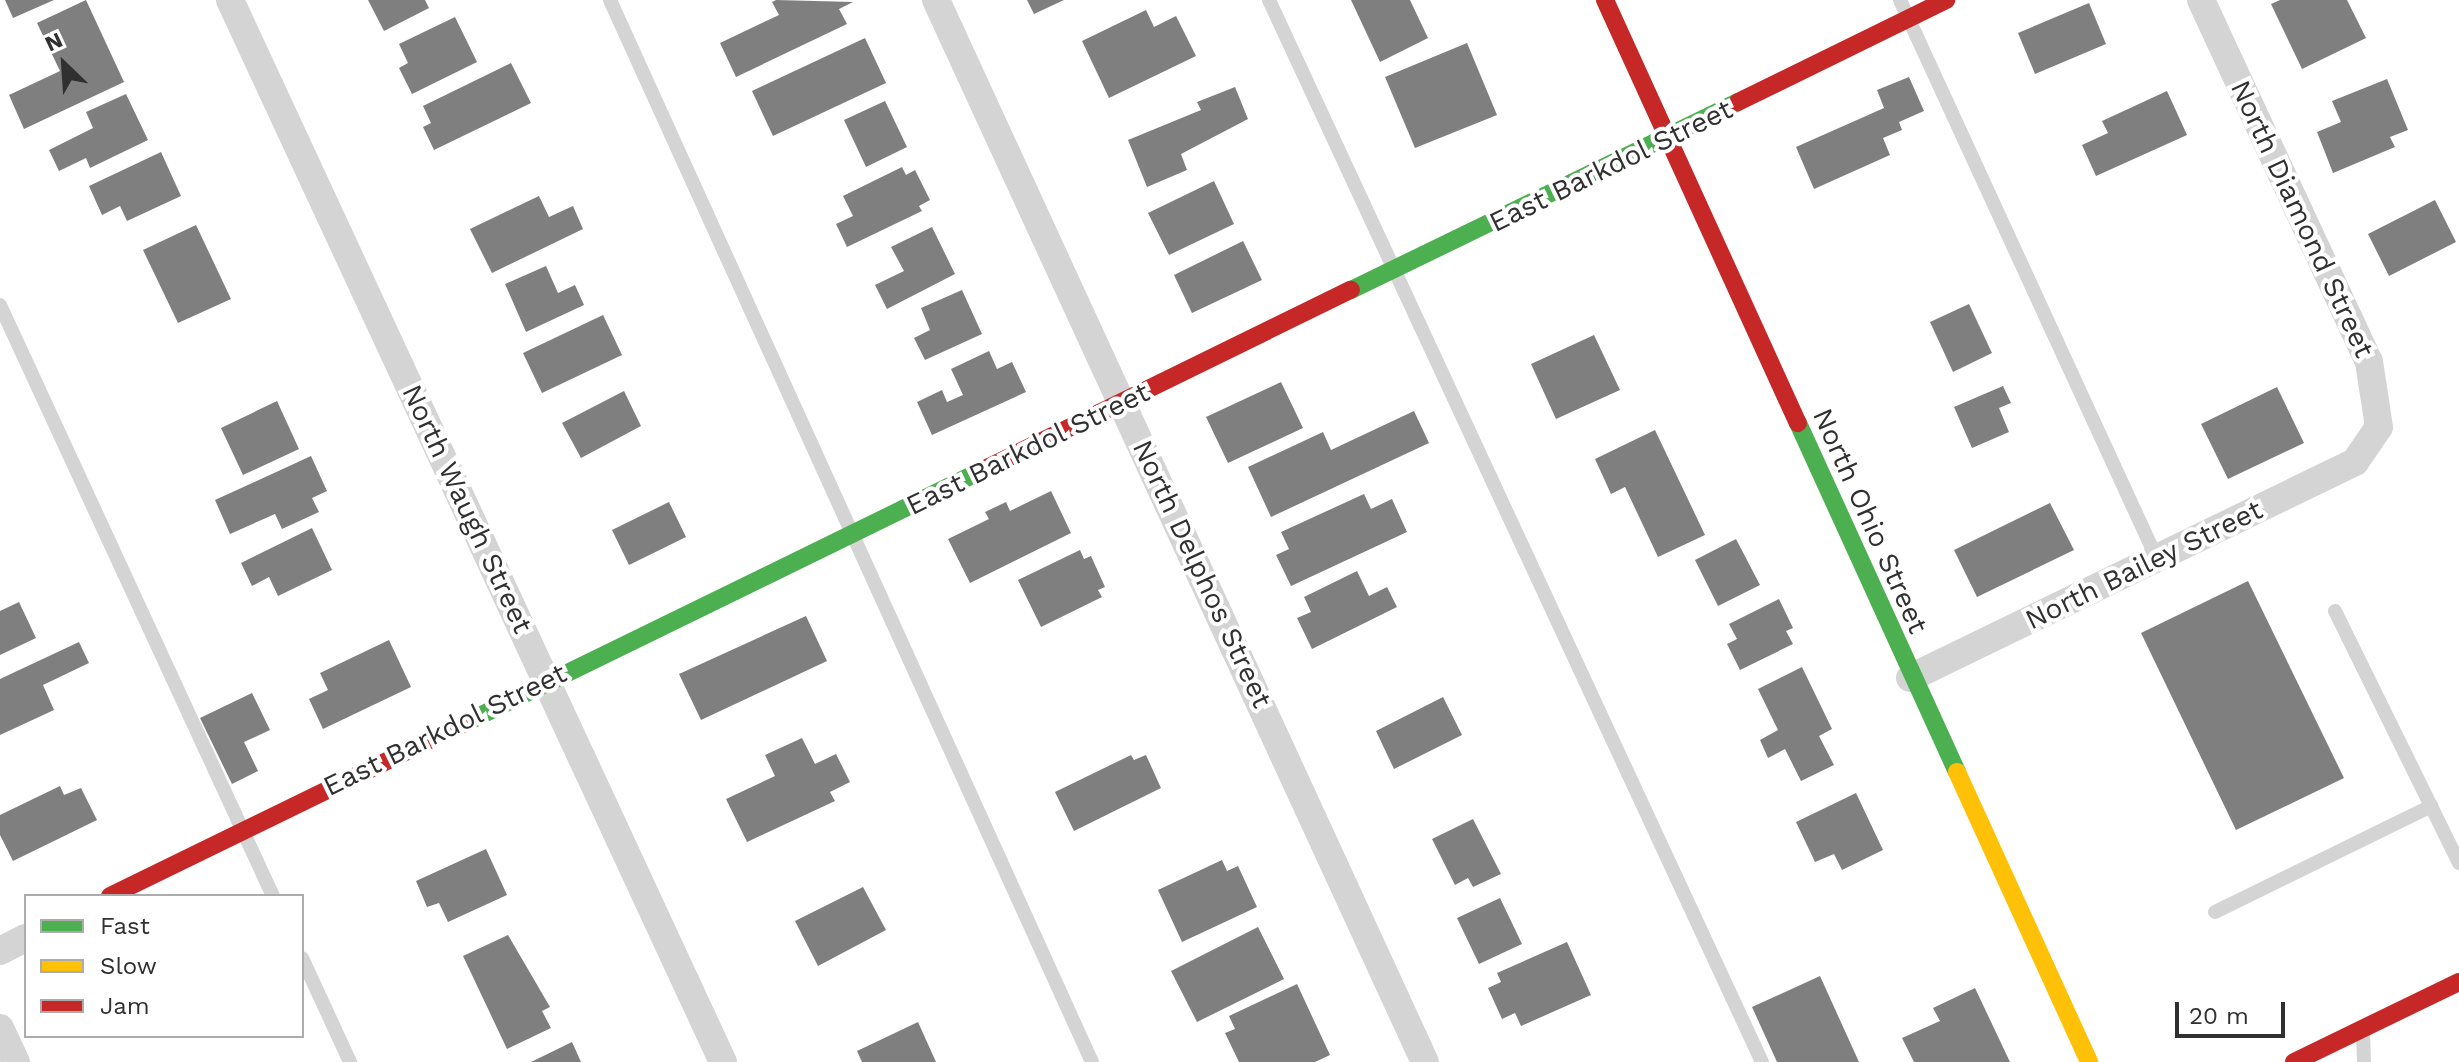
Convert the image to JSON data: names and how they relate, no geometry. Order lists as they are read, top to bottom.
{
  "streets": {
    "street": [
      "East Barkdol Street",
      "North Diamond Street",
      "North Waugh Street",
      "North Ohio Street",
      "North Bailey Street",
      "North Delphos Street"
    ]
  },
  "crossings": [
    ["East Barkdol Street", "North Waugh Street"],
    ["East Barkdol Street", "North Ohio Street"],
    ["East Barkdol Street", "North Delphos Street"],
    ["North Diamond Street", "North Bailey Street"],
    ["North Ohio Street", "North Bailey Street"]
  ],
  "legend": ["Fast", "Slow", "Jam"],
  "scale_bar": "20 m",
  "north": "top left"
}
